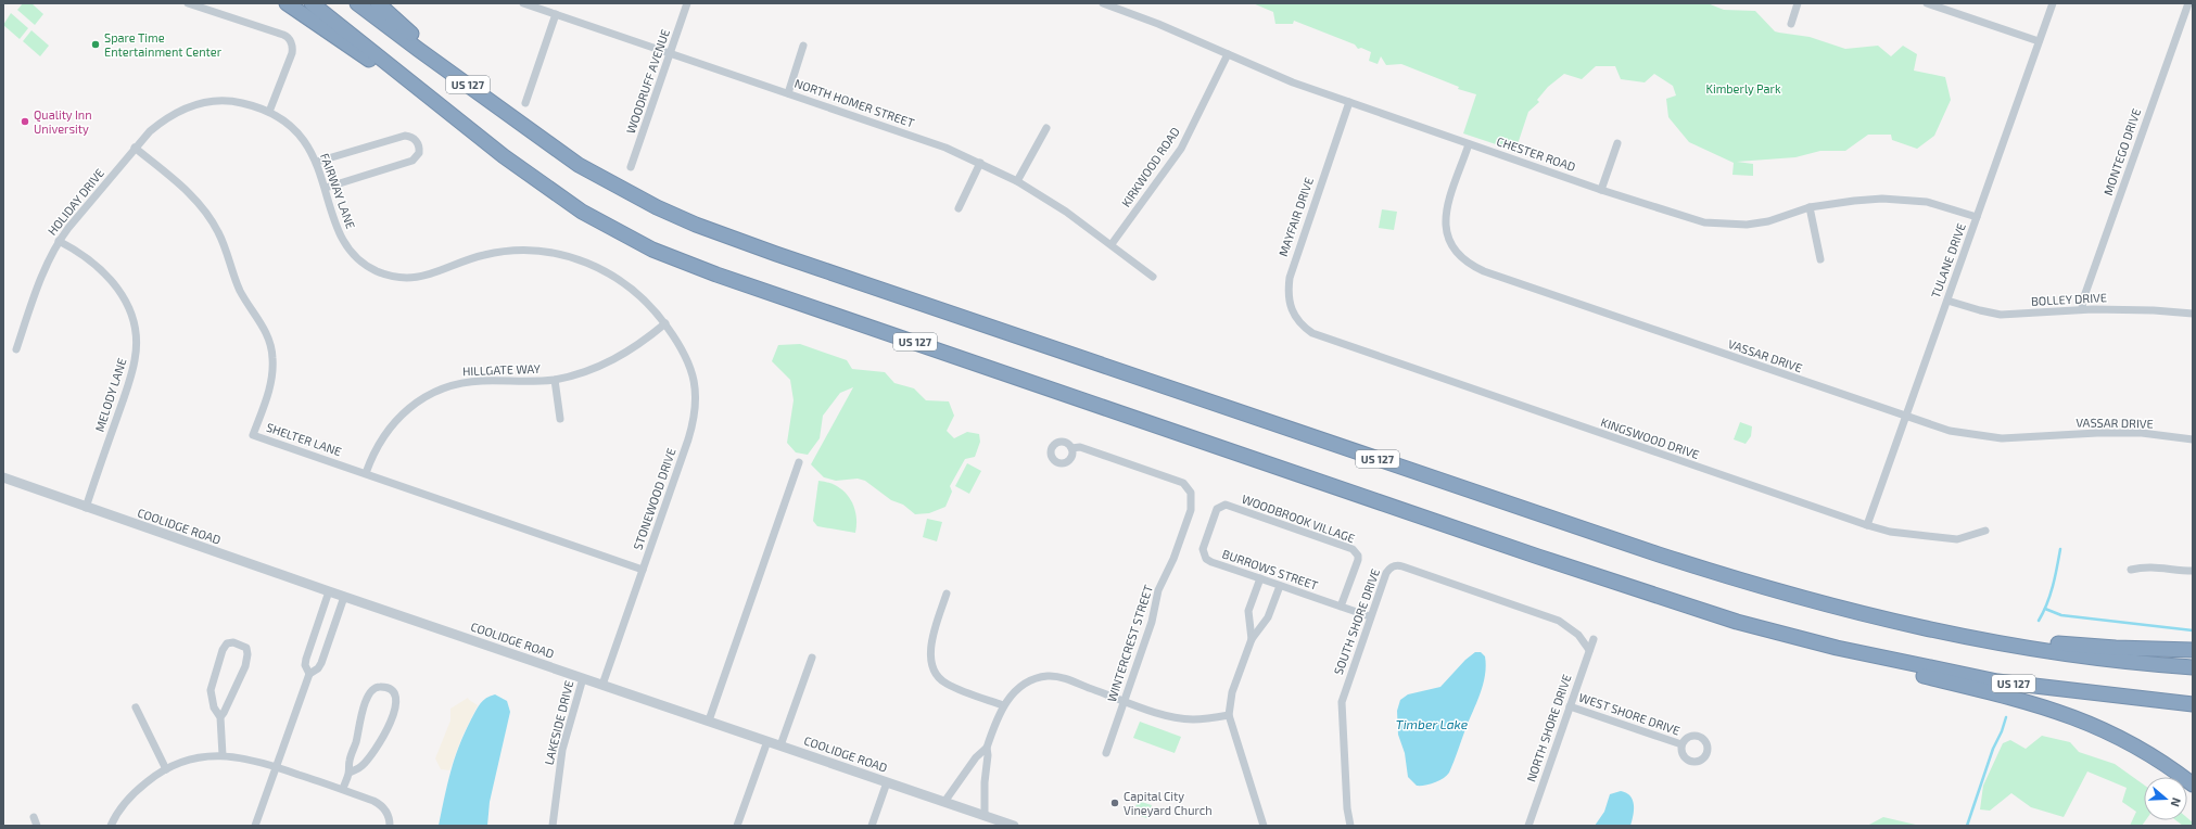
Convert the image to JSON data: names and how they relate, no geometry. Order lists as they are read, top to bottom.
{
  "streets": {
    "highway": ["US 127"],
    "street": [
      "WOODRUFF AVENUE",
      "NORTH HOMER STREET",
      "MONTEGO DRIVE",
      "CHESTER ROAD",
      "KIRKWOOD ROAD",
      "FAIRWAY LANE",
      "HOLIDAY DRIVE",
      "MAYFAIR DRIVE",
      "TULANE DRIVE",
      "BOLLEY DRIVE",
      "VASSAR DRIVE",
      "HILLGATE WAY",
      "MELODY LANE",
      "KINGSWOOD DRIVE",
      "SHELTER LANE",
      "STONEWOOD DRIVE",
      "WOODBROOK VILLAGE",
      "COOLIDGE ROAD",
      "BURROWS STREET",
      "SOUTH SHORE DRIVE",
      "WINTERCREST STREET",
      "WEST SHORE DRIVE",
      "LAKESIDE DRIVE",
      "NORTH SHORE DRIVE"
    ]
  },
  "crossings": [
    ["WOODRUFF AVENUE", "NORTH HOMER STREET"],
    ["NORTH HOMER STREET", "KIRKWOOD ROAD"],
    ["MONTEGO DRIVE", "BOLLEY DRIVE"],
    ["CHESTER ROAD", "KIRKWOOD ROAD"],
    ["CHESTER ROAD", "MAYFAIR DRIVE"],
    ["CHESTER ROAD", "TULANE DRIVE"],
    ["CHESTER ROAD", "VASSAR DRIVE"],
    ["FAIRWAY LANE", "HOLIDAY DRIVE"],
    ["FAIRWAY LANE", "HILLGATE WAY"],
    ["FAIRWAY LANE", "SHELTER LANE"],
    ["FAIRWAY LANE", "STONEWOOD DRIVE"],
    ["HOLIDAY DRIVE", "MELODY LANE"],
    ["HOLIDAY DRIVE", "SHELTER LANE"],
    ["MAYFAIR DRIVE", "KINGSWOOD DRIVE"],
    ["TULANE DRIVE", "BOLLEY DRIVE"],
    ["TULANE DRIVE", "VASSAR DRIVE"],
    ["TULANE DRIVE", "KINGSWOOD DRIVE"],
    ["HILLGATE WAY", "SHELTER LANE"],
    ["HILLGATE WAY", "STONEWOOD DRIVE"],
    ["MELODY LANE", "COOLIDGE ROAD"],
    ["SHELTER LANE", "STONEWOOD DRIVE"],
    ["STONEWOOD DRIVE", "COOLIDGE ROAD"],
    ["WOODBROOK VILLAGE", "BURROWS STREET"],
    ["COOLIDGE ROAD", "LAKESIDE DRIVE"],
    ["BURROWS STREET", "SOUTH SHORE DRIVE"],
    ["SOUTH SHORE DRIVE", "NORTH SHORE DRIVE"],
    ["WEST SHORE DRIVE", "NORTH SHORE DRIVE"]
  ],
  "water": ["Timber Lake"],
  "parks": ["Kimberly Park"],
  "places": ["Spare Time Entertainment Center", "Quality Inn University", "Capital City Vineyard Church"],
  "north": "right"
}
